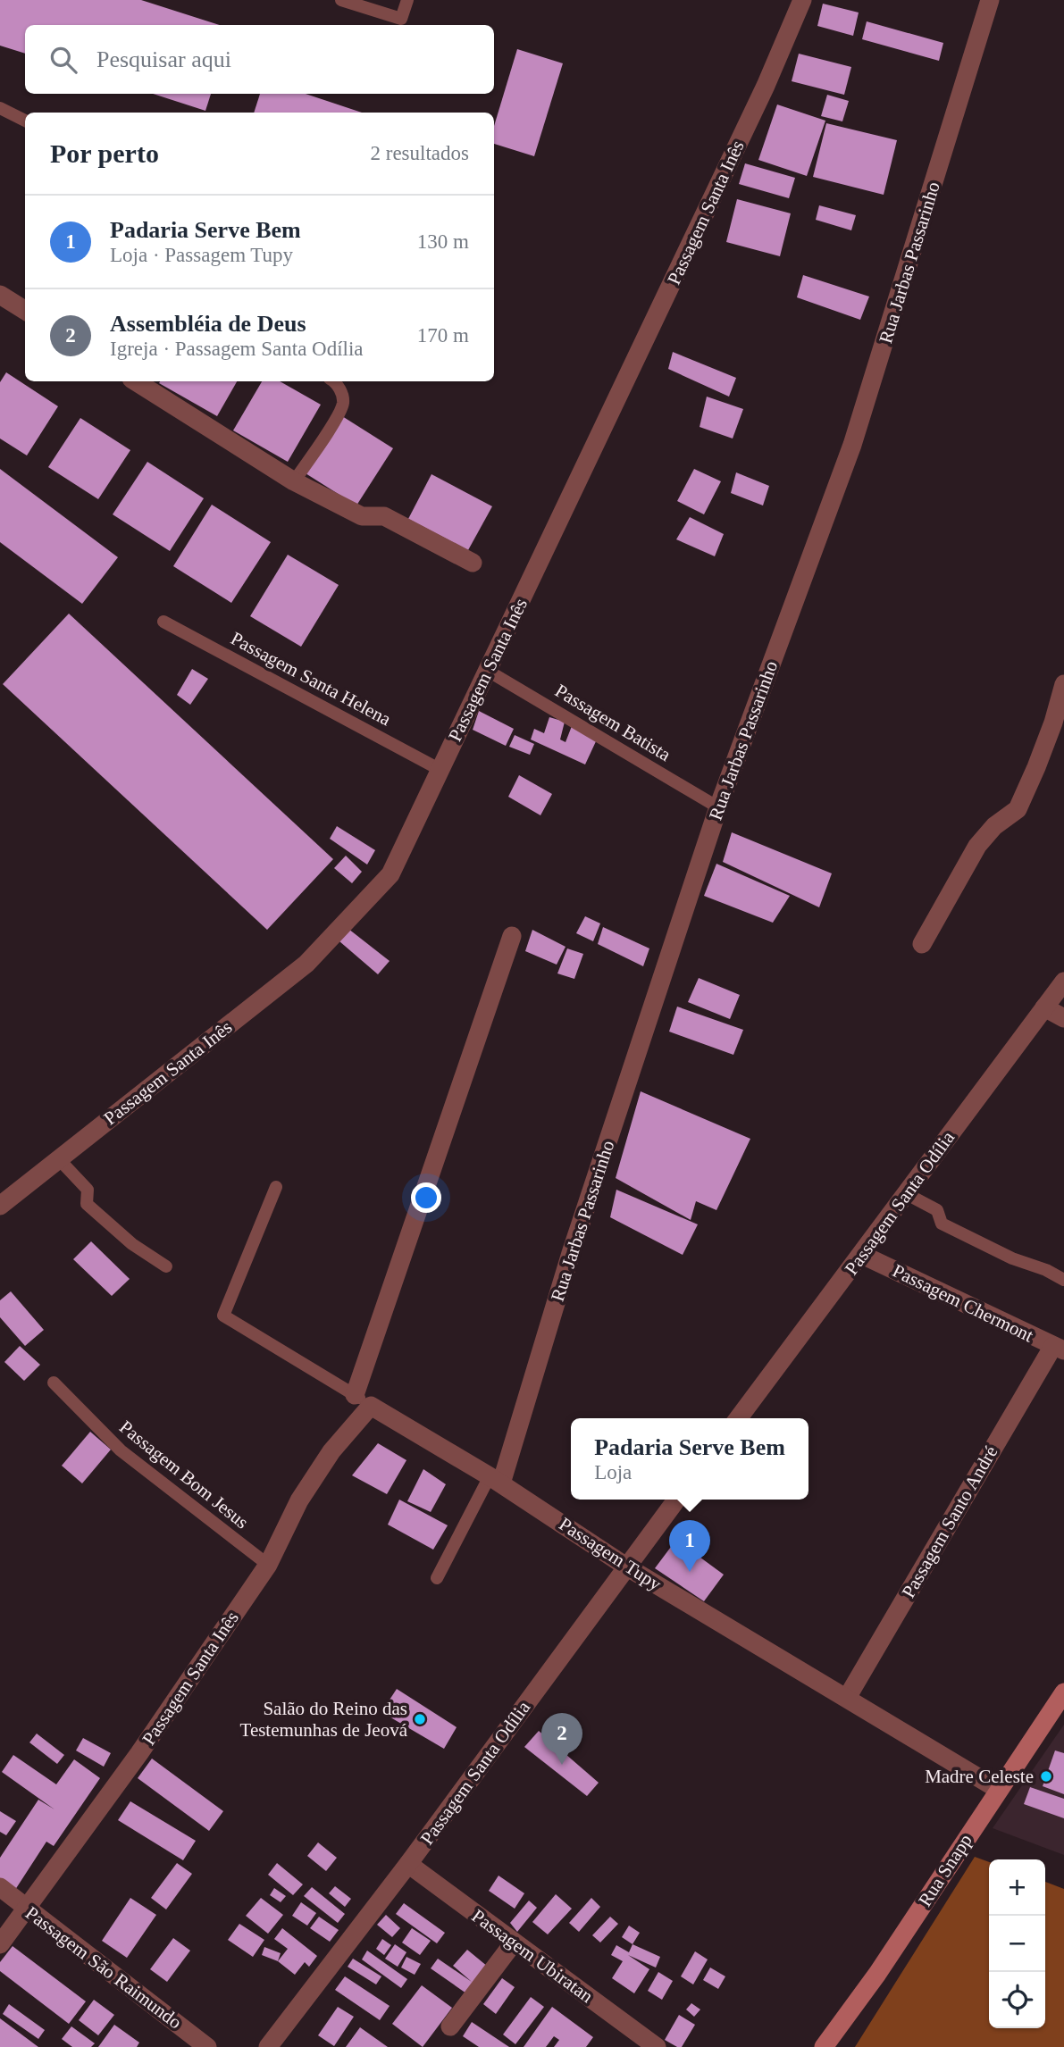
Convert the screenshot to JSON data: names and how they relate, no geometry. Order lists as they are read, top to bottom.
{
  "streets": {
    "main road": ["Rua Snapp"],
    "street": [
      "Passagem Santa Inês",
      "Rua Jarbas Passarinho",
      "Passagem Santa Odília",
      "Passagem Chermont",
      "Passagem Santo André",
      "Passagem Tupy",
      "Passagem Ubiratan",
      "Passagem São Raimundo"
    ],
    "lane": ["Passagem Santa Helena", "Passagem Batista", "Passagem Bom Jesus"]
  },
  "crossings": [
    ["Passagem Santa Inês", "Passagem Santa Helena"],
    ["Passagem Santa Inês", "Passagem Batista"],
    ["Passagem Santa Inês", "Passagem Bom Jesus"],
    ["Passagem Santa Inês", "Passagem Tupy"],
    ["Passagem Santa Inês", "Passagem São Raimundo"],
    ["Rua Jarbas Passarinho", "Passagem Batista"],
    ["Rua Jarbas Passarinho", "Passagem Tupy"],
    ["Passagem Santa Odília", "Passagem Chermont"],
    ["Passagem Santa Odília", "Passagem Tupy"],
    ["Passagem Santa Odília", "Passagem Ubiratan"],
    ["Passagem Chermont", "Passagem Santo André"],
    ["Passagem Santo André", "Passagem Tupy"],
    ["Passagem Tupy", "Rua Snapp"]
  ],
  "places": ["Salão do Reino das Testemunhas de Jeová", "Madre Celeste"],
  "page": {
    "search": "Pesquisar aqui",
    "heading": ["Por perto", "2 resultados"],
    "list": [
      {
        "mark": "1",
        "name": "Padaria Serve Bem",
        "note": "Loja · Passagem Tupy",
        "value": "130 m"
      },
      {
        "mark": "2",
        "name": "Assembléia de Deus",
        "note": "Igreja · Passagem Santa Odília",
        "value": "170 m"
      }
    ],
    "popup": ["Padaria Serve Bem", "Loja"],
    "pins": ["1", "2"],
    "map_buttons": ["+", "−"]
  }
}
